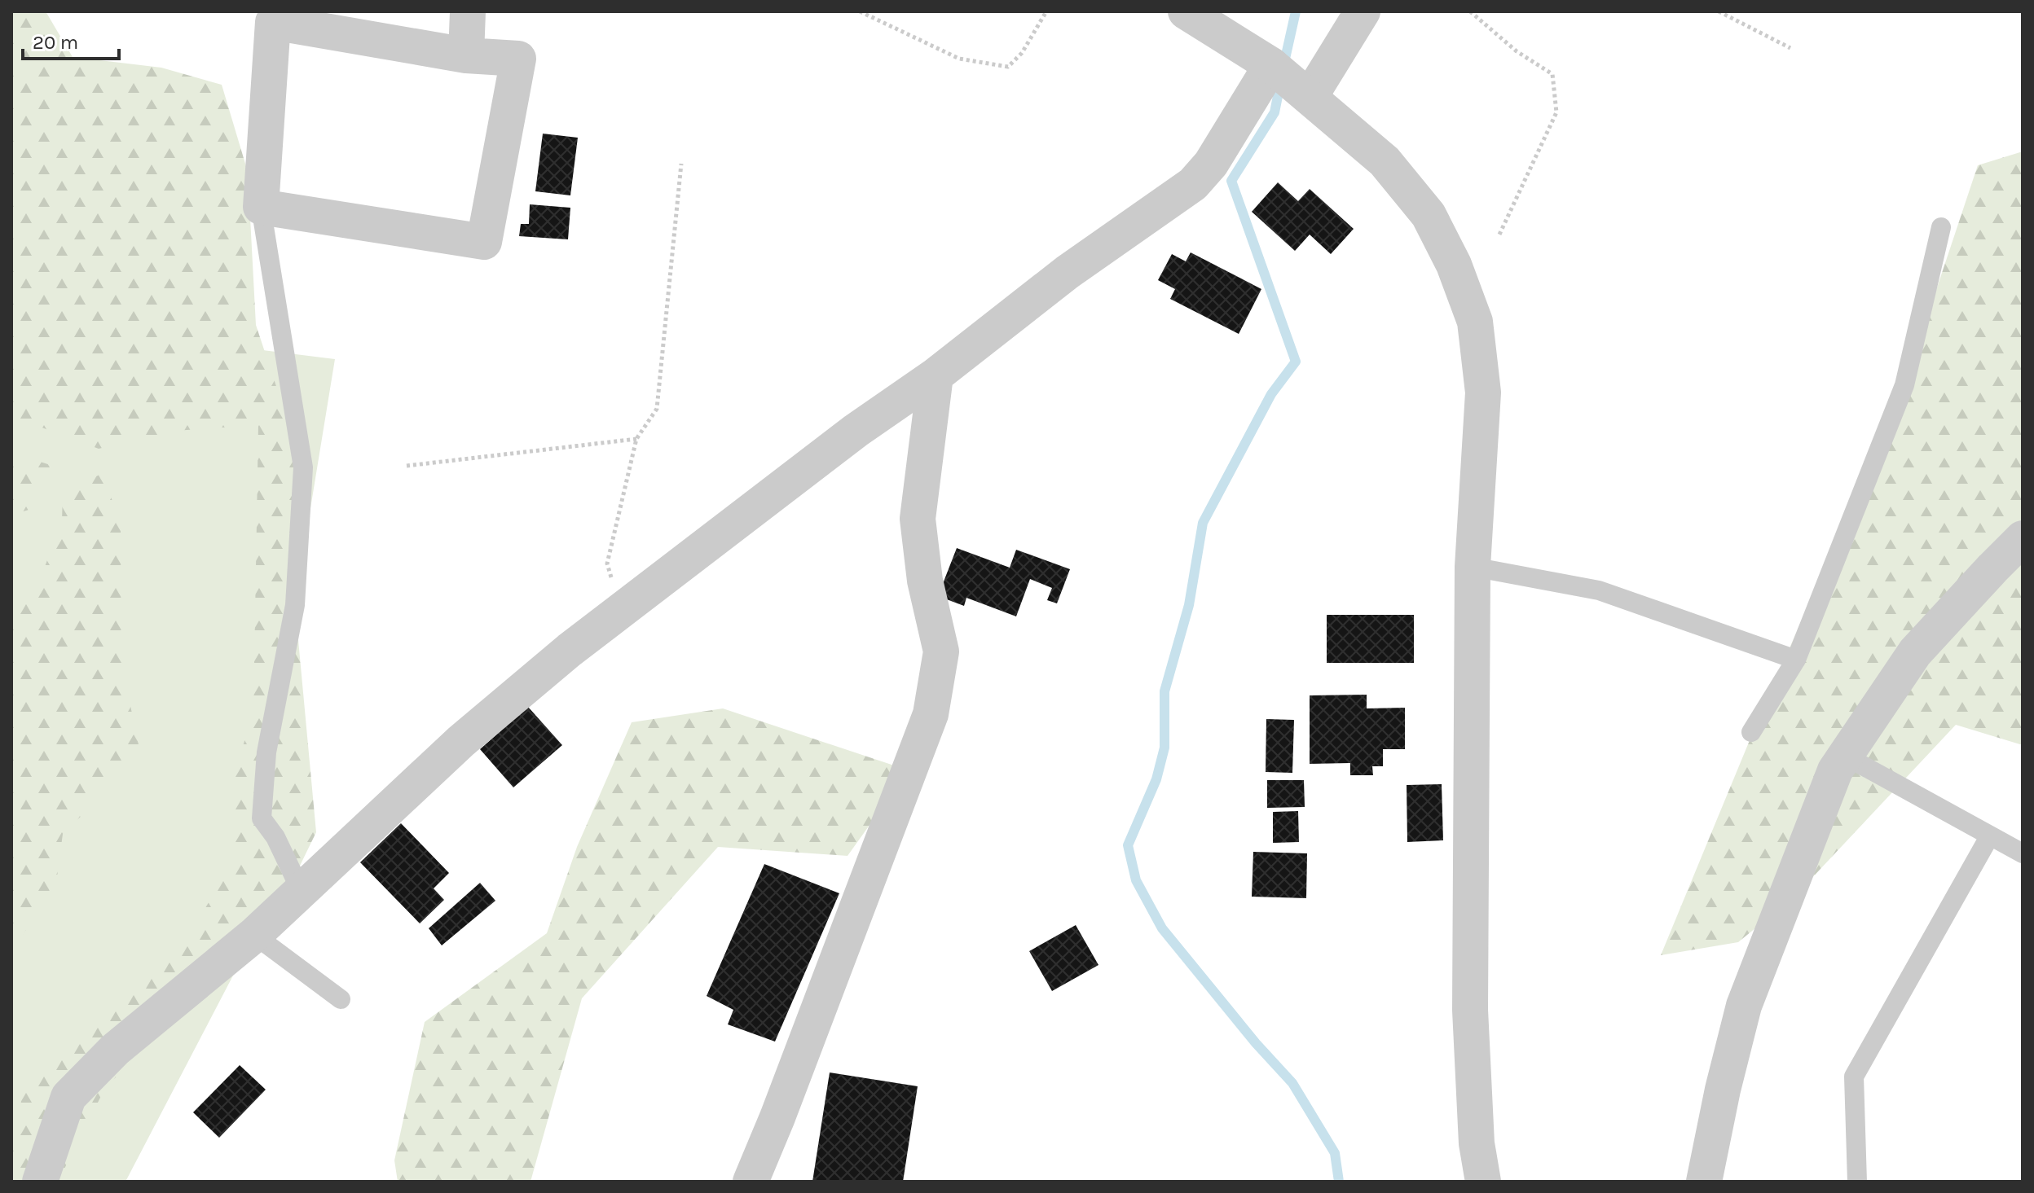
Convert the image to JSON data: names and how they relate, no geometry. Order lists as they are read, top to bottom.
{
  "scale_bar": "20 m"
}
